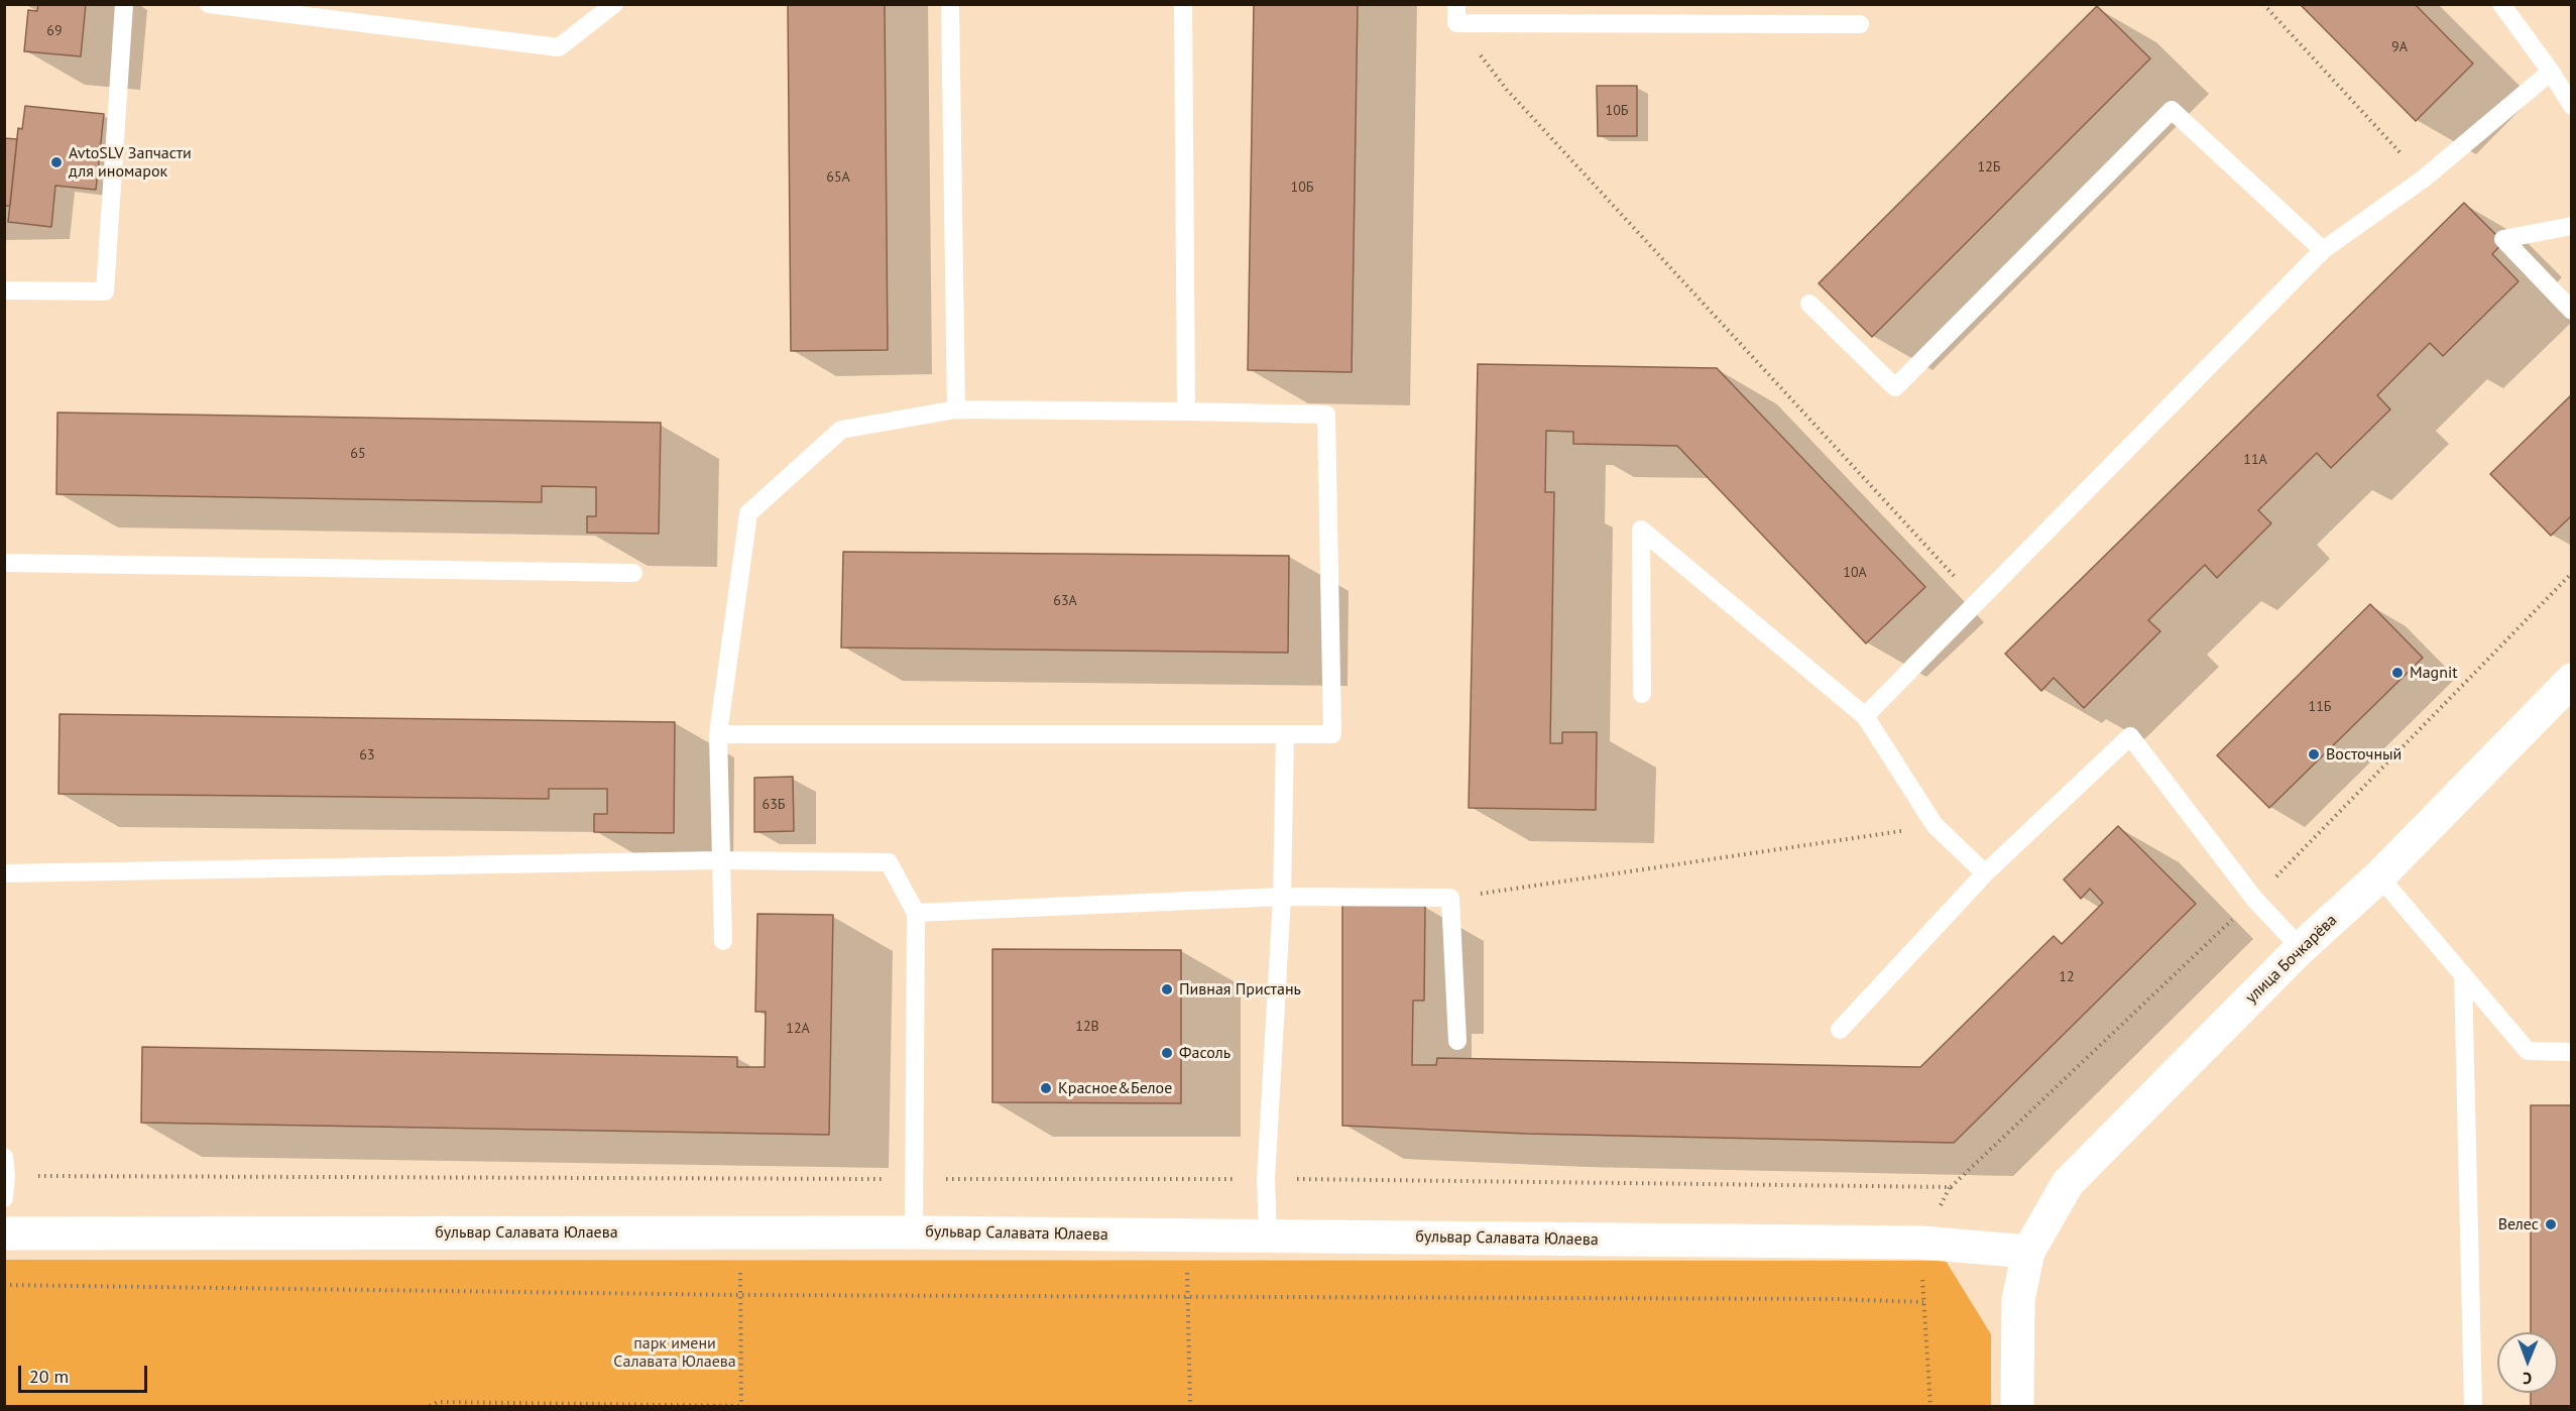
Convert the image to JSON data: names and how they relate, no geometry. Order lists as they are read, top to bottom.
{
  "streets": {
    "street": ["улица Бочкарёва", "бульвар Салавата Юлаева"]
  },
  "crossings": [
    ["улица Бочкарёва", "бульвар Салавата Юлаева"]
  ],
  "parks": ["парк имени Салавата Юлаева"],
  "places": [
    "AvtoSLV Запчасти для иномарок",
    "Magnit",
    "Восточный",
    "Пивная Пристань",
    "Фасоль",
    "Красное&Белое",
    "Велес"
  ],
  "house_numbers": [
    "69",
    "9А",
    "10Б",
    "12Б",
    "65А",
    "10Б",
    "65",
    "11А",
    "10А",
    "63А",
    "11Б",
    "63",
    "63Б",
    "12",
    "12В",
    "12А"
  ],
  "scale_bar": "20 m",
  "north": "bottom"
}
